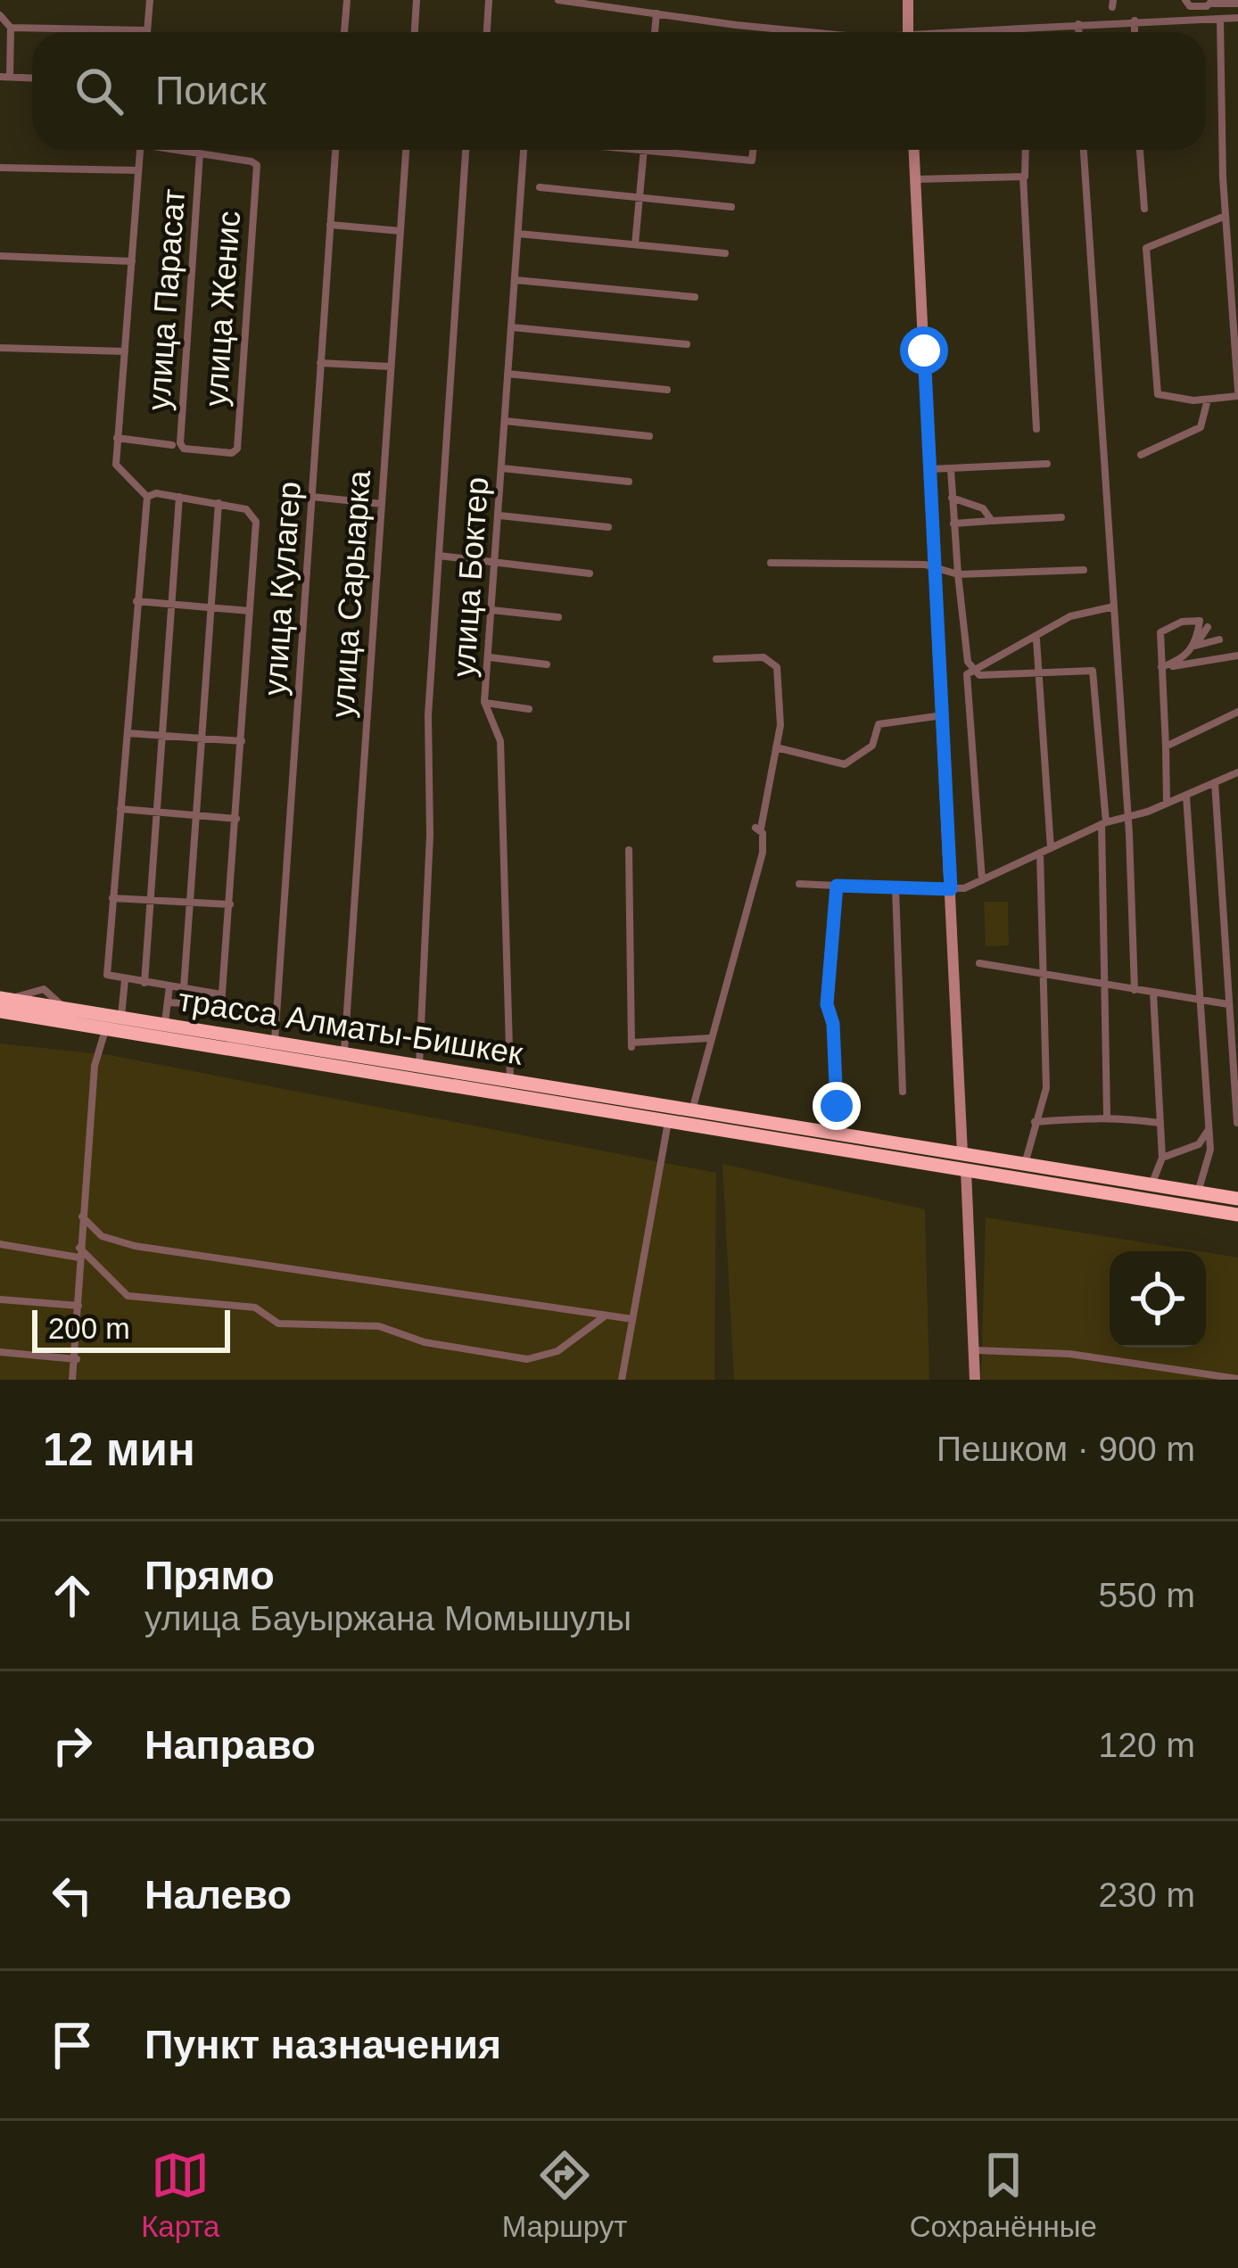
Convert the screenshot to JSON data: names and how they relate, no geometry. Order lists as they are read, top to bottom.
{
  "streets": {
    "highway": ["трасса Алматы-Бишкек"],
    "street": [
      "улица Парасат",
      "улица Женис",
      "улица Боктер",
      "улица Кулагер",
      "улица Сарыарка"
    ]
  },
  "crossings": [
    ["улица Парасат", "улица Женис"],
    ["улица Боктер", "трасса Алматы-Бишкек"],
    ["улица Кулагер", "трасса Алматы-Бишкек"],
    ["улица Сарыарка", "трасса Алматы-Бишкек"]
  ],
  "scale_bar": "200 m",
  "page": {
    "search": "Поиск",
    "scale": "200 m",
    "heading": ["12 мин", "Пешком · 900 m"],
    "list": [
      ["Прямо", "улица Бауыржана Момышулы", "550 m"],
      ["Направо", "120 m"],
      ["Налево", "230 m"],
      "Пункт назначения"
    ],
    "nav": ["Карта", "Маршрут", "Сохранённые"]
  }
}
